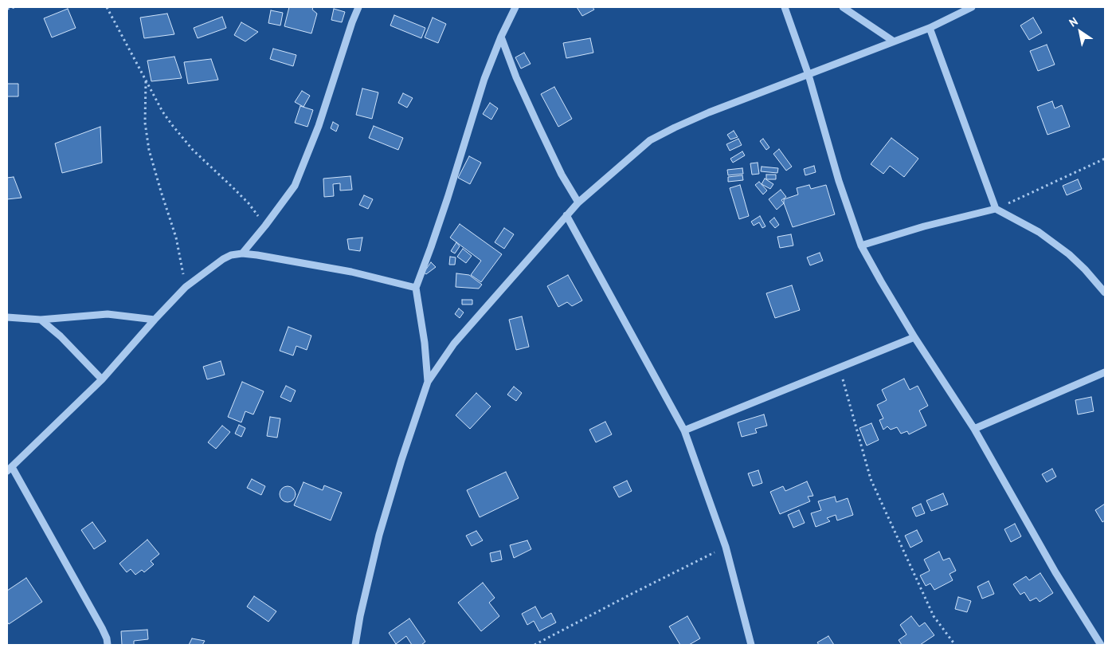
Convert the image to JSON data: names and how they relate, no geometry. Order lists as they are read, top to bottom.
{
  "north": "top left"
}
